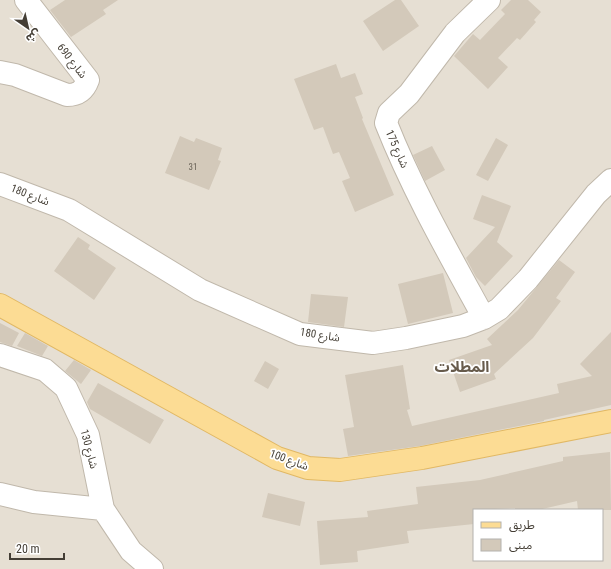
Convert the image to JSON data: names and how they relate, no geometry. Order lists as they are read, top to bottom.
{
  "streets": {
    "main road": ["شارع 100"],
    "street": [
      "شارع 690",
      "شارع 175",
      "شارع 180",
      "شارع 130"
    ]
  },
  "crossings": [
    ["شارع 175", "شارع 180"]
  ],
  "districts": ["المطلات"],
  "house_numbers": ["31"],
  "legend": ["طريق", "مبنى"],
  "scale_bar": "20 m",
  "north": "bottom right"
}
